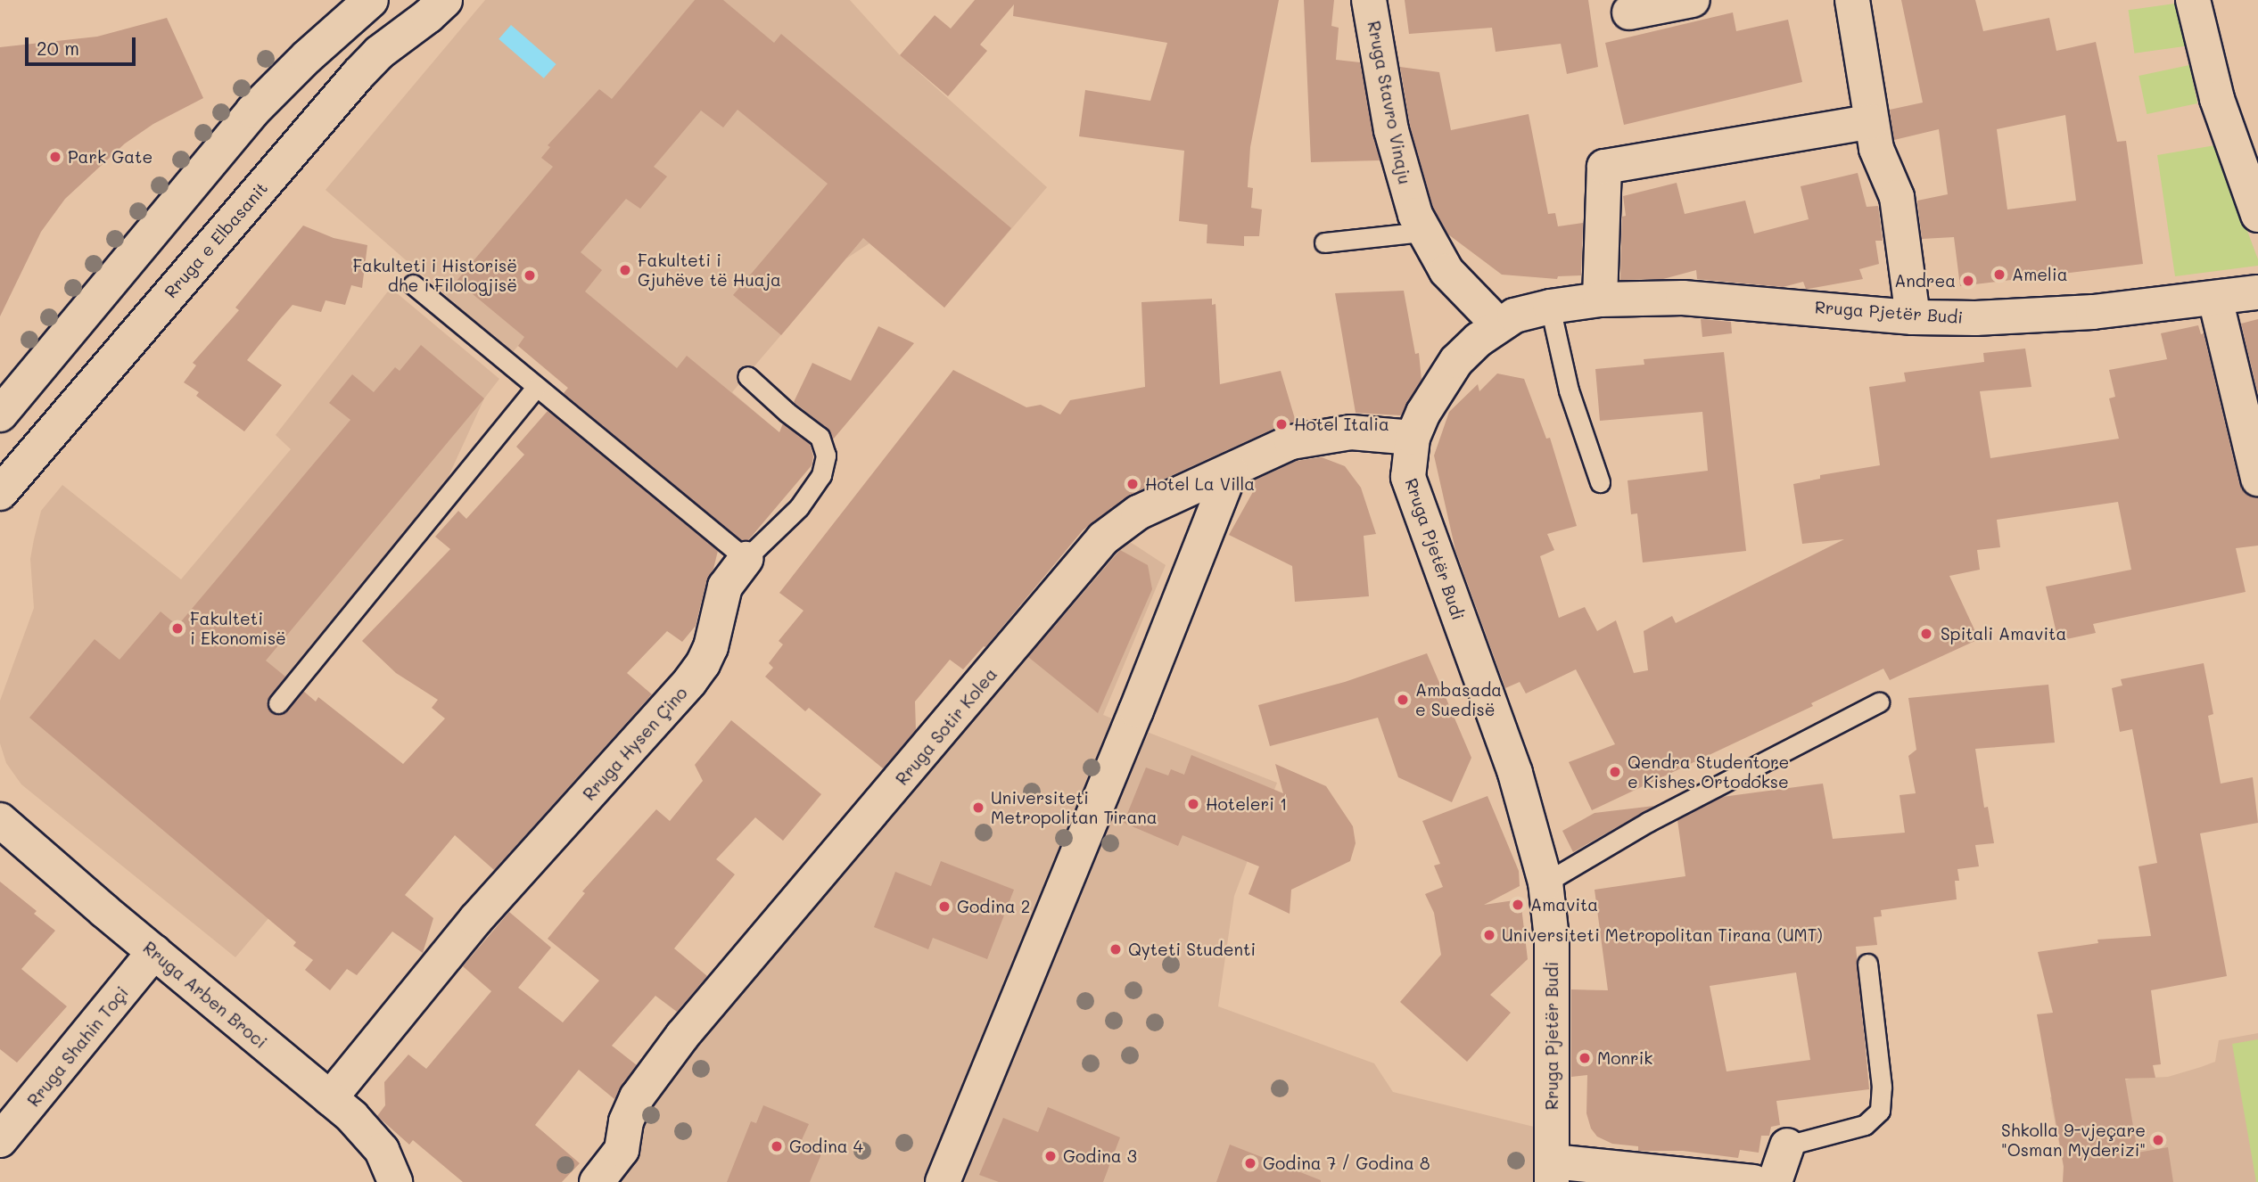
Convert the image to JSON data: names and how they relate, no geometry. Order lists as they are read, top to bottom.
{
  "streets": {
    "street": [
      "Rruga Stavro Vinaju",
      "Rruga e Elbasanit",
      "Rruga Pjetër Budi",
      "Rruga Sotir Kolea",
      "Rruga Hysen Çino",
      "Rruga Arben Broci",
      "Rruga Shahin Toçi"
    ]
  },
  "crossings": [
    ["Rruga Stavro Vinaju", "Rruga Pjetër Budi"],
    ["Rruga Pjetër Budi", "Rruga Sotir Kolea"],
    ["Rruga Hysen Çino", "Rruga Arben Broci"],
    ["Rruga Arben Broci", "Rruga Shahin Toçi"]
  ],
  "places": [
    "Park Gate",
    "Fakulteti i Gjuhëve të Huaja",
    "Amelia",
    "Fakulteti i Historisë dhe i Filologjisë",
    "Andrea",
    "Hotel Italia",
    "Hotel La Villa",
    "Fakulteti i Ekonomisë",
    "Spitali Amavita",
    "Ambasada e Suedisë",
    "Qendra Studentore e Kishes Ortodokse",
    "Hoteleri 1",
    "Universiteti Metropolitan Tirana",
    "Amavita",
    "Godina 2",
    "Universiteti Metropolitan Tirana (UMT)",
    "Qyteti Studenti",
    "Monrik",
    "Shkolla 9-vjeçare \"Osman Myderizi\"",
    "Godina 4",
    "Godina 3",
    "Godina 7 / Godina 8"
  ],
  "scale_bar": "20 m"
}
